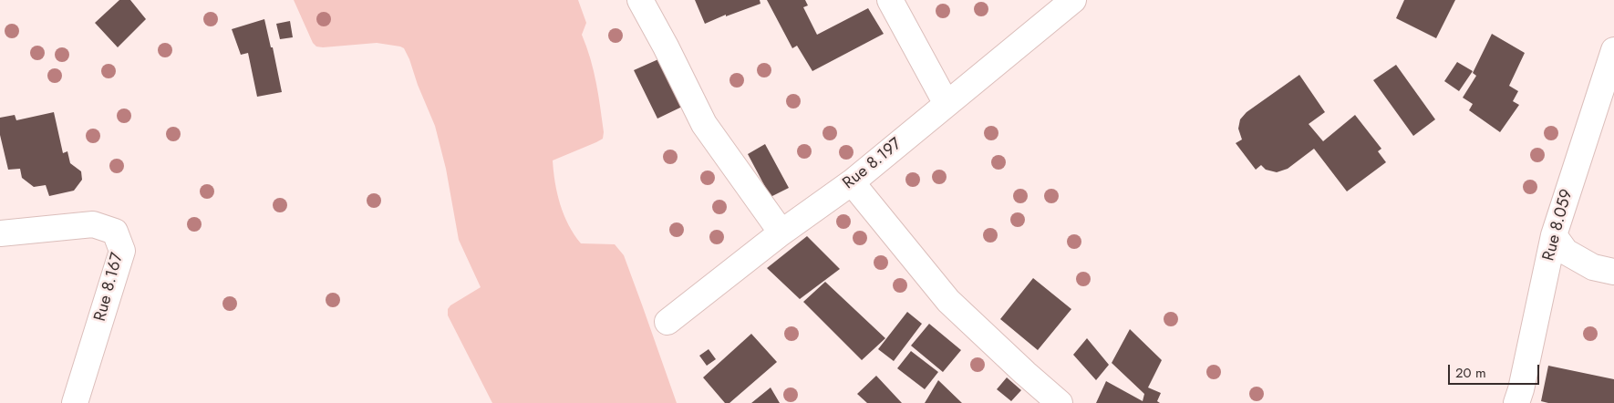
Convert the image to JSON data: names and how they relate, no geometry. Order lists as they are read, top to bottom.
{
  "streets": {
    "street": ["Rue 8.197", "Rue 8.059", "Rue 8.167"]
  },
  "scale_bar": "20 m"
}
